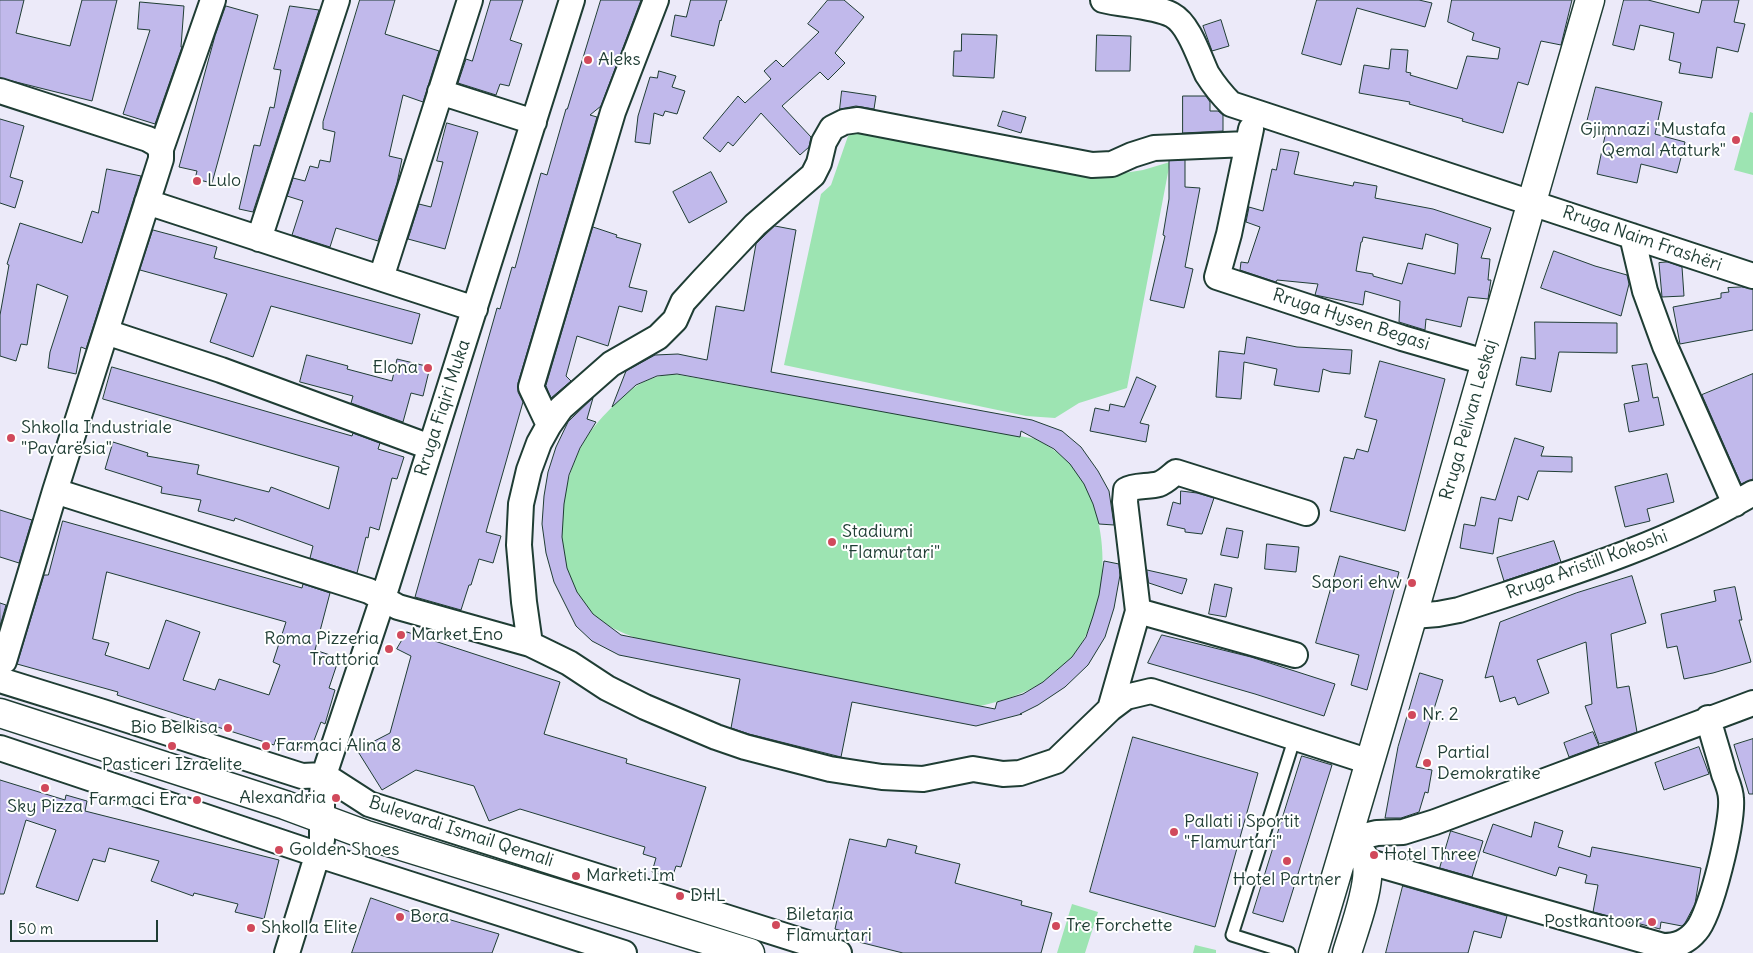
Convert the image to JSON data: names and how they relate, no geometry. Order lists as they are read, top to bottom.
{
  "streets": {
    "main road": ["Rruga Pelivan Leskaj", "Bulevardi Ismail Qemali"],
    "street": [
      "Rruga Naim Frashëri",
      "Rruga Hysen Begasi",
      "Rruga Fiqiri Muka",
      "Rruga Aristill Kokoshi"
    ]
  },
  "crossings": [
    ["Rruga Naim Frashëri", "Rruga Pelivan Leskaj"],
    ["Rruga Hysen Begasi", "Rruga Pelivan Leskaj"],
    ["Rruga Fiqiri Muka", "Bulevardi Ismail Qemali"],
    ["Rruga Pelivan Leskaj", "Rruga Aristill Kokoshi"]
  ],
  "places": [
    "Aleks",
    "Gjimnazi \"Mustafa Qemal Ataturk\"",
    "Lulo",
    "Elona",
    "Shkolla Industriale \"Pavarësia\"",
    "Stadiumi \"Flamurtari\"",
    "Sapori ehw",
    "Market Eno",
    "Roma Pizzeria Trattoria",
    "Nr. 2",
    "Bio Belkisa",
    "Pasticeri Izraelite",
    "Farmaci Alina 8",
    "Partial Demokratike",
    "Sky Pizza",
    "Alexandria",
    "Farmaci Era",
    "Pallati i Sportit \"Flamurtari\"",
    "Golden Shoes",
    "Hotel Three",
    "Hotel Partner",
    "Marketi Im",
    "DHL",
    "Bora",
    "Postkantoor",
    "Biletaria Flamurtari",
    "Tre Forchette",
    "Shkolla Elite"
  ],
  "scale_bar": "50 m"
}
